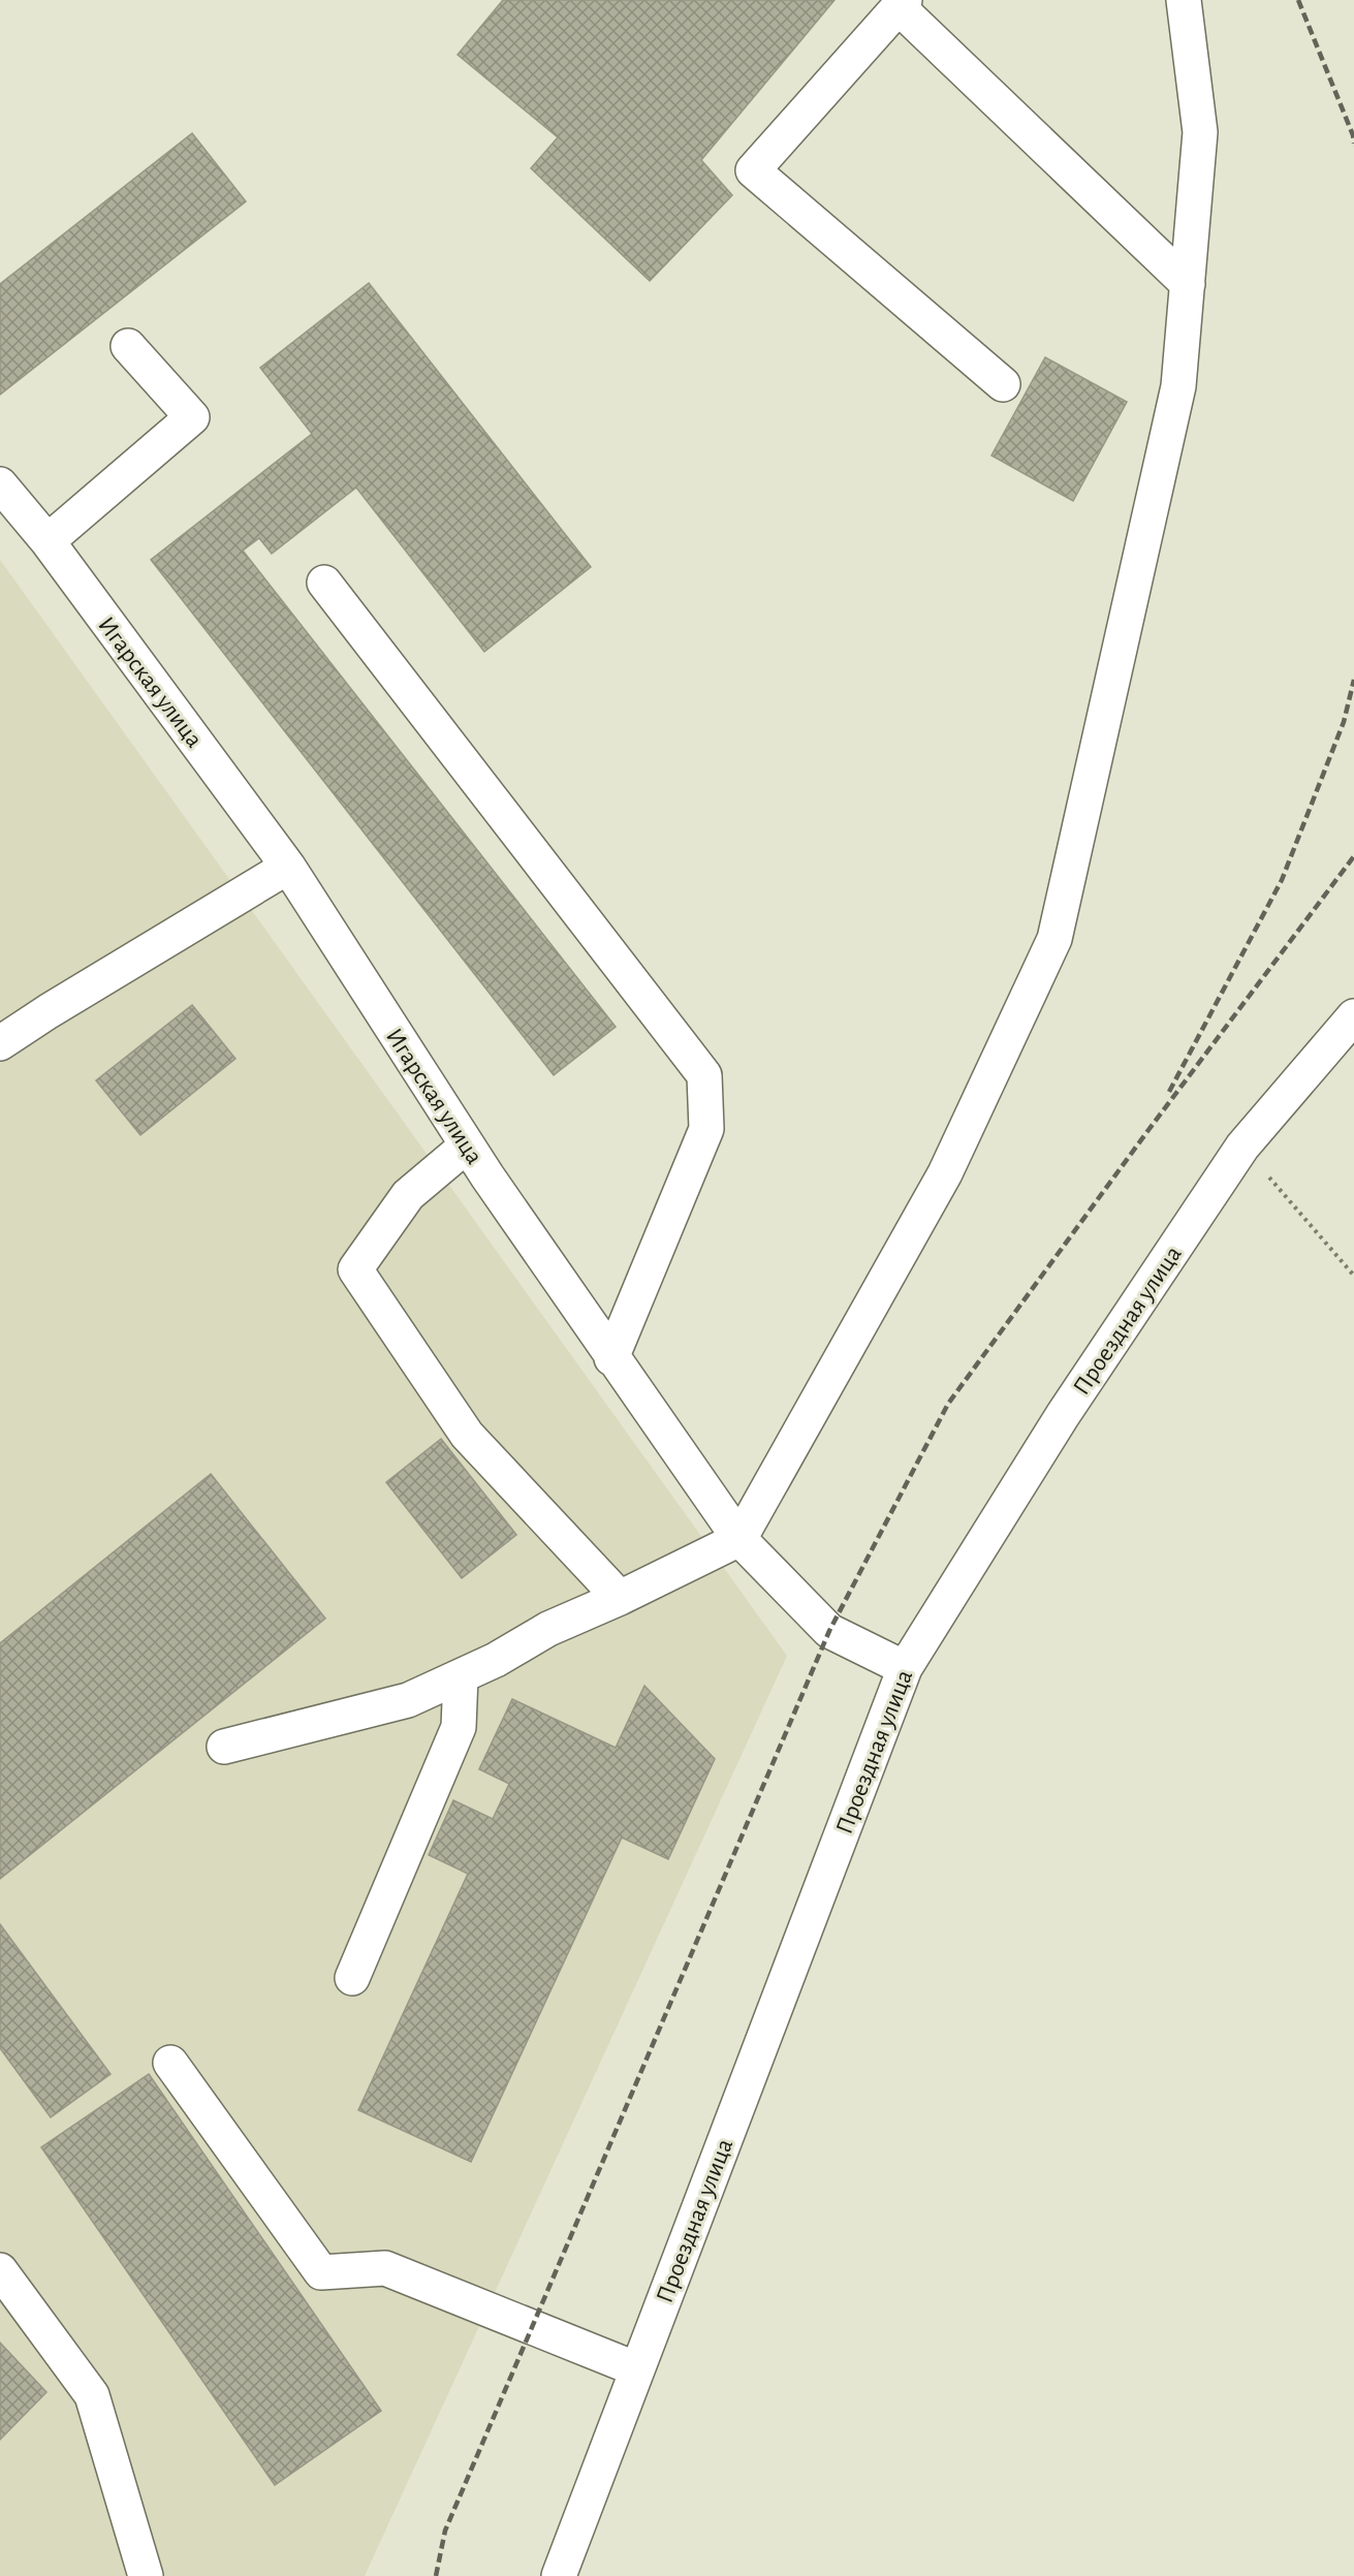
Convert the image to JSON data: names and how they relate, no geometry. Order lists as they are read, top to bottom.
{
  "streets": {
    "street": ["Игарская улица", "Проездная улица"]
  },
  "crossings": [
    ["Игарская улица", "Проездная улица"]
  ]
}
